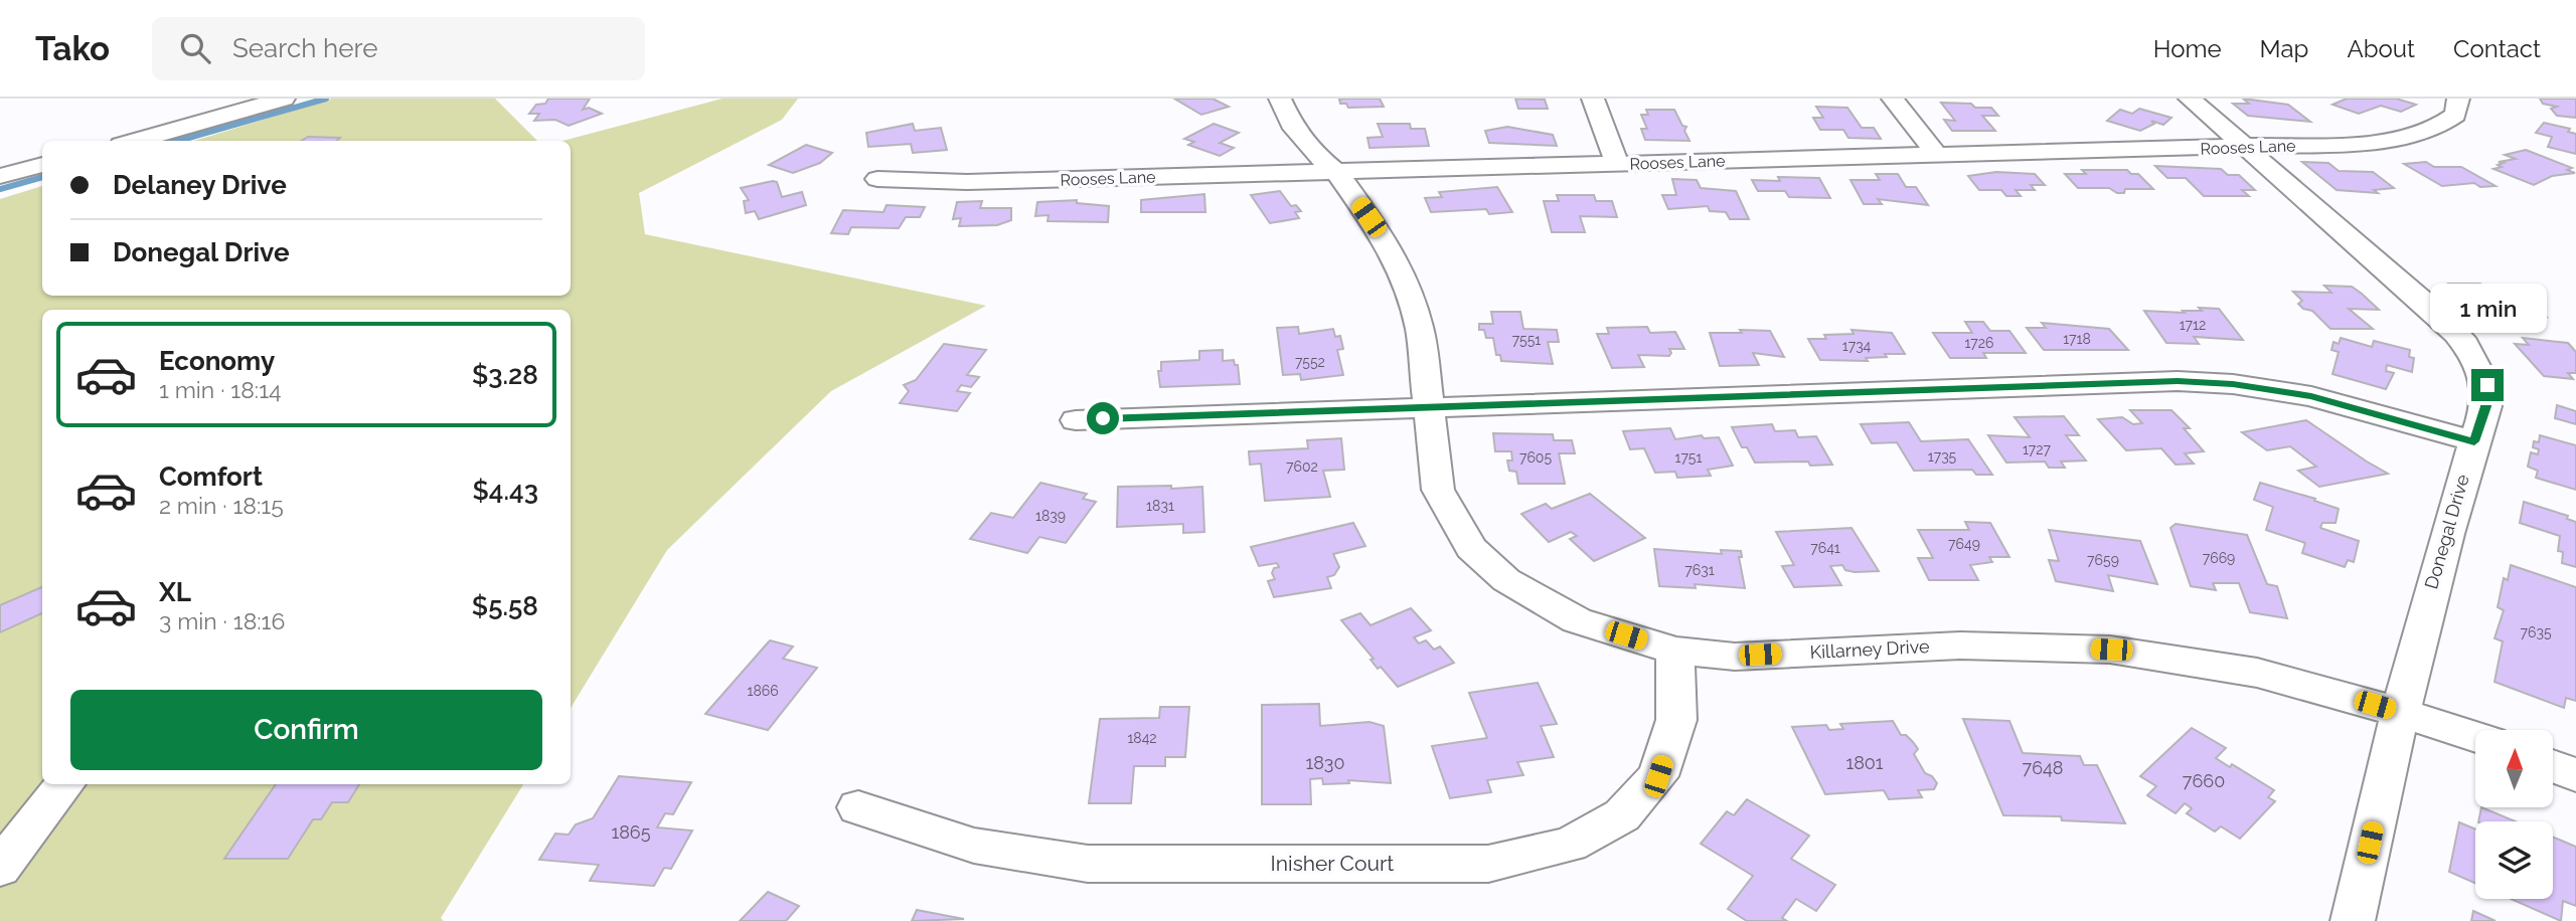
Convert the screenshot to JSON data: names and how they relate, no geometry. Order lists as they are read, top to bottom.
{
  "streets": {
    "street": [
      "Rooses Lane",
      "Donegal Drive",
      "Killarney Drive",
      "Inisher Court"
    ]
  },
  "crossings": [
    ["Rooses Lane", "Donegal Drive"],
    ["Rooses Lane", "Killarney Drive"],
    ["Donegal Drive", "Killarney Drive"],
    ["Killarney Drive", "Inisher Court"]
  ],
  "house_numbers": [
    "1712",
    "1718",
    "7551",
    "1726",
    "1734",
    "7552",
    "1727",
    "1735",
    "7605",
    "1751",
    "7602",
    "1831",
    "1839",
    "7649",
    "7641",
    "7669",
    "7659",
    "7631",
    "7635",
    "1866",
    "1842",
    "1830",
    "1801",
    "7648",
    "7660",
    "1865"
  ],
  "north": "top",
  "page": {
    "header": "Tako",
    "search": "Search here",
    "nav": [
      "Home",
      "Map",
      "About",
      "Contact"
    ],
    "banner": ["Delaney Drive", "Donegal Drive"],
    "bubble": "1 min",
    "list": [
      {
        "name": "Economy",
        "note": "1 min · 18:14",
        "value": "$3.28"
      },
      {
        "name": "Comfort",
        "note": "2 min · 18:15",
        "value": "$4.43"
      },
      {
        "name": "XL",
        "note": "3 min · 18:16",
        "value": "$5.58"
      }
    ],
    "buttons": "Confirm"
  }
}
